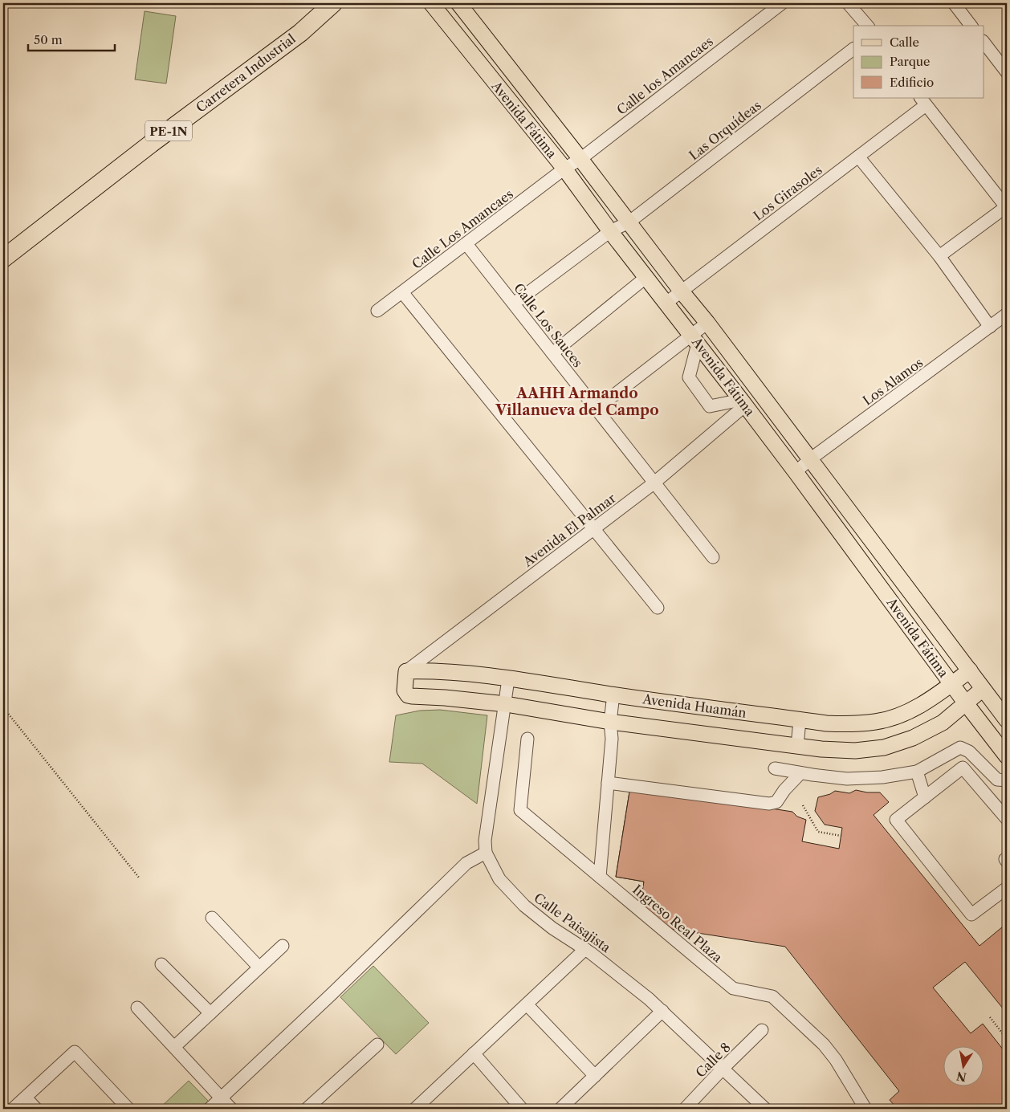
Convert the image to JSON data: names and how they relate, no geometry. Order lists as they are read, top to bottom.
{
  "streets": {
    "highway": ["Carretera Industrial", "PE-1N"],
    "main road": ["Avenida Fátima", "Avenida Huamán"],
    "street": [
      "Calle los Amancaes",
      "Las Orquídeas",
      "Los Girasoles",
      "Calle Los Amancaes",
      "Calle Los Sauces",
      "Los Alamos",
      "Avenida El Palmar",
      "Calle Paisajista",
      "Ingreso Real Plaza",
      "Calle 8"
    ]
  },
  "crossings": [
    ["Calle los Amancaes", "Avenida Fátima"],
    ["Calle los Amancaes", "Calle Los Amancaes"],
    ["Avenida Fátima", "Las Orquídeas"],
    ["Avenida Fátima", "Los Girasoles"],
    ["Avenida Fátima", "Calle Los Amancaes"],
    ["Avenida Fátima", "Los Alamos"],
    ["Avenida Fátima", "Avenida El Palmar"],
    ["Avenida Fátima", "Avenida Huamán"],
    ["Las Orquídeas", "Calle Los Sauces"],
    ["Calle Los Amancaes", "Calle Los Sauces"],
    ["Calle Los Sauces", "Avenida El Palmar"],
    ["Avenida El Palmar", "Avenida Huamán"],
    ["Avenida Huamán", "Calle Paisajista"],
    ["Calle Paisajista", "Calle 8"]
  ],
  "districts": ["AAHH Armando Villanueva del Campo"],
  "legend": ["Calle", "Parque", "Edificio"],
  "scale_bar": "50 m",
  "north": "bottom"
}
